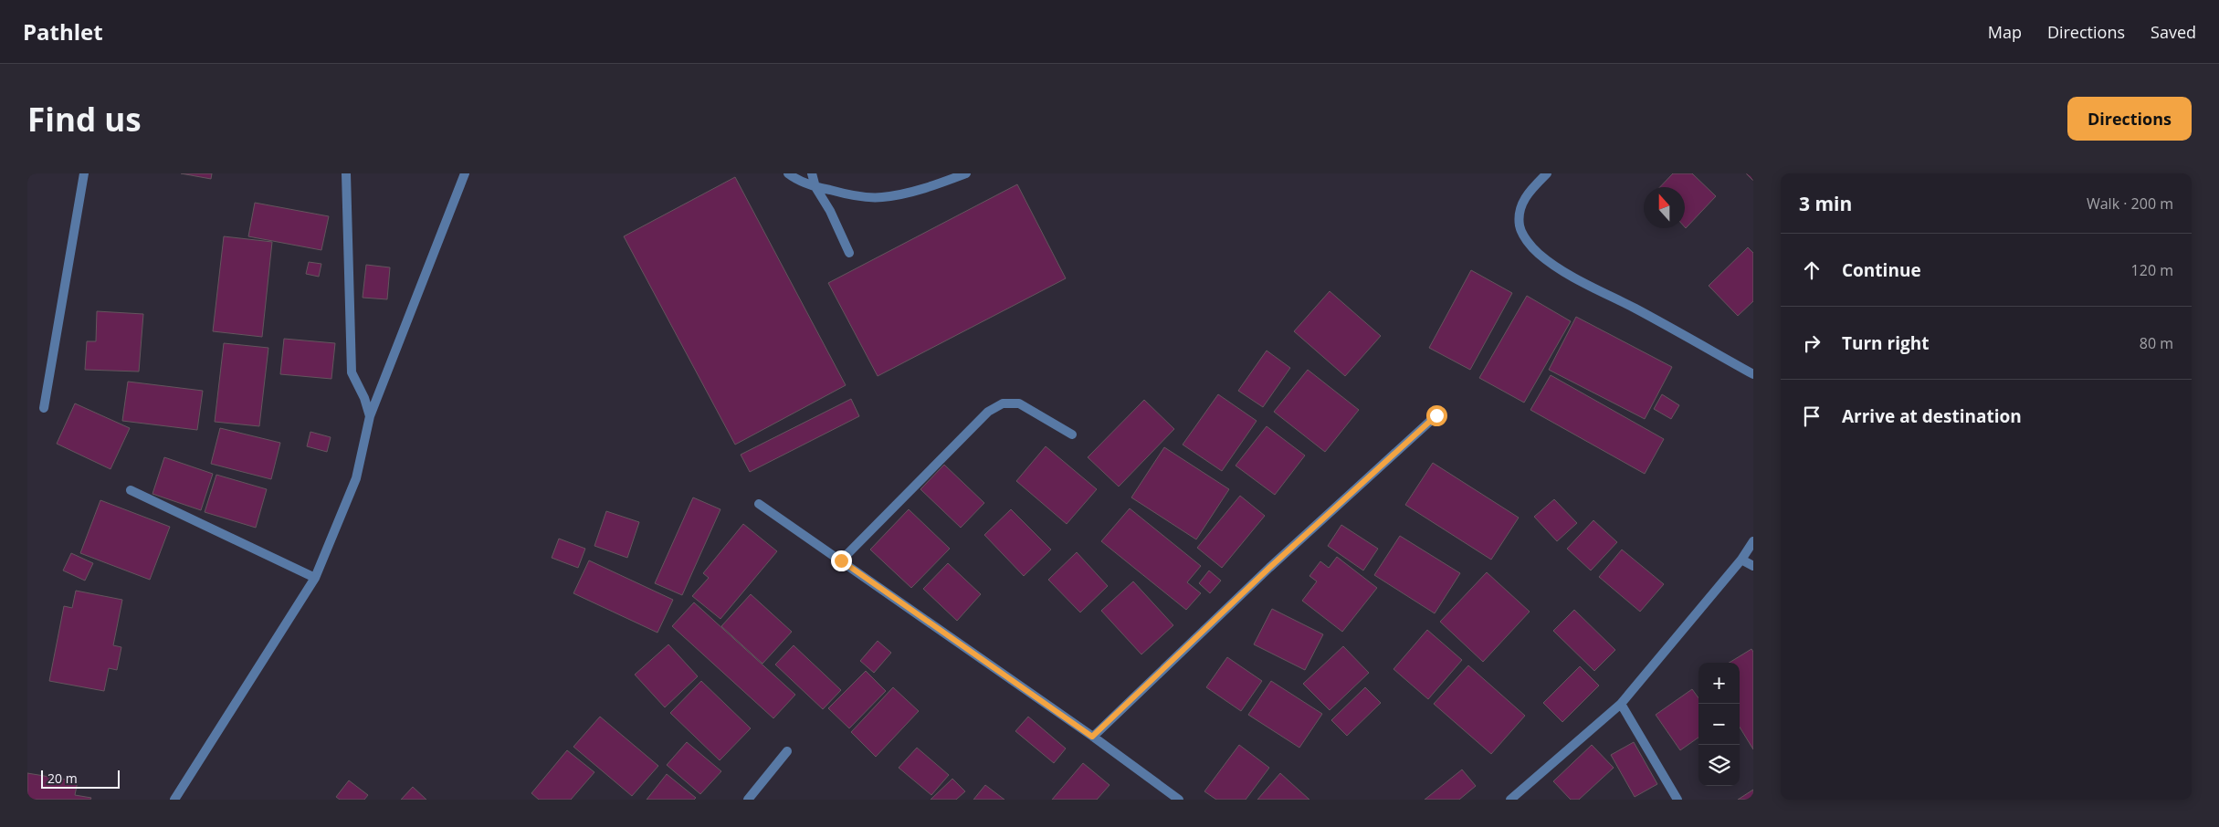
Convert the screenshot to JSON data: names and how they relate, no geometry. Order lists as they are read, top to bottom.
{
  "scale_bar": "20 m",
  "north": "top",
  "page": {
    "header": "Pathlet",
    "nav": ["Map", "Directions", "Saved"],
    "buttons": "Directions",
    "title": "Find us",
    "heading": ["3 min", "Walk · 200 m"],
    "list": [
      ["Continue", "120 m"],
      ["Turn right", "80 m"],
      "Arrive at destination"
    ],
    "map_buttons": ["+", "−"],
    "scale": "20 m"
  }
}
